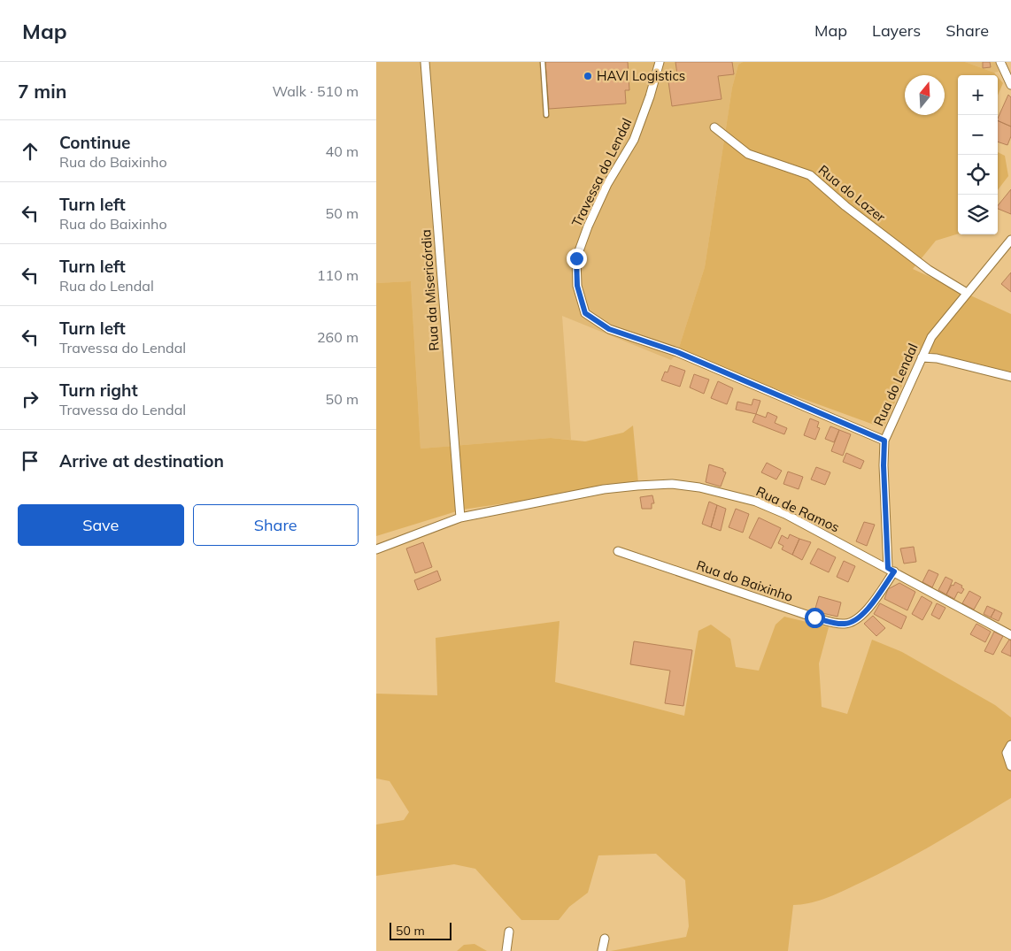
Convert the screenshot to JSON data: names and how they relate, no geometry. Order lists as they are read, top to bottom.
{
  "streets": {
    "street": [
      "Travessa do Lendal",
      "Rua do Lazer",
      "Rua da Misericórdia",
      "Rua do Lendal",
      "Rua de Ramos",
      "Rua do Baixinho"
    ]
  },
  "crossings": [
    ["Travessa do Lendal", "Rua do Lendal"],
    ["Rua do Lazer", "Rua do Lendal"],
    ["Rua da Misericórdia", "Rua de Ramos"],
    ["Rua do Lendal", "Rua de Ramos"],
    ["Rua do Lendal", "Rua do Baixinho"],
    ["Rua de Ramos", "Rua do Baixinho"]
  ],
  "places": ["HAVI Logistics"],
  "scale_bar": "50 m",
  "north": "top",
  "page": {
    "header": "Map",
    "nav": ["Map", "Layers", "Share"],
    "heading": ["7 min", "Walk · 510 m"],
    "map_buttons": ["+", "−"],
    "list": [
      ["Continue", "Rua do Baixinho", "40 m"],
      ["Turn left", "Rua do Baixinho", "50 m"],
      ["Turn left", "Rua do Lendal", "110 m"],
      ["Turn left", "Travessa do Lendal", "260 m"],
      ["Turn right", "Travessa do Lendal", "50 m"],
      "Arrive at destination"
    ],
    "buttons": ["Save", "Share"],
    "scale": "50 m"
  }
}
